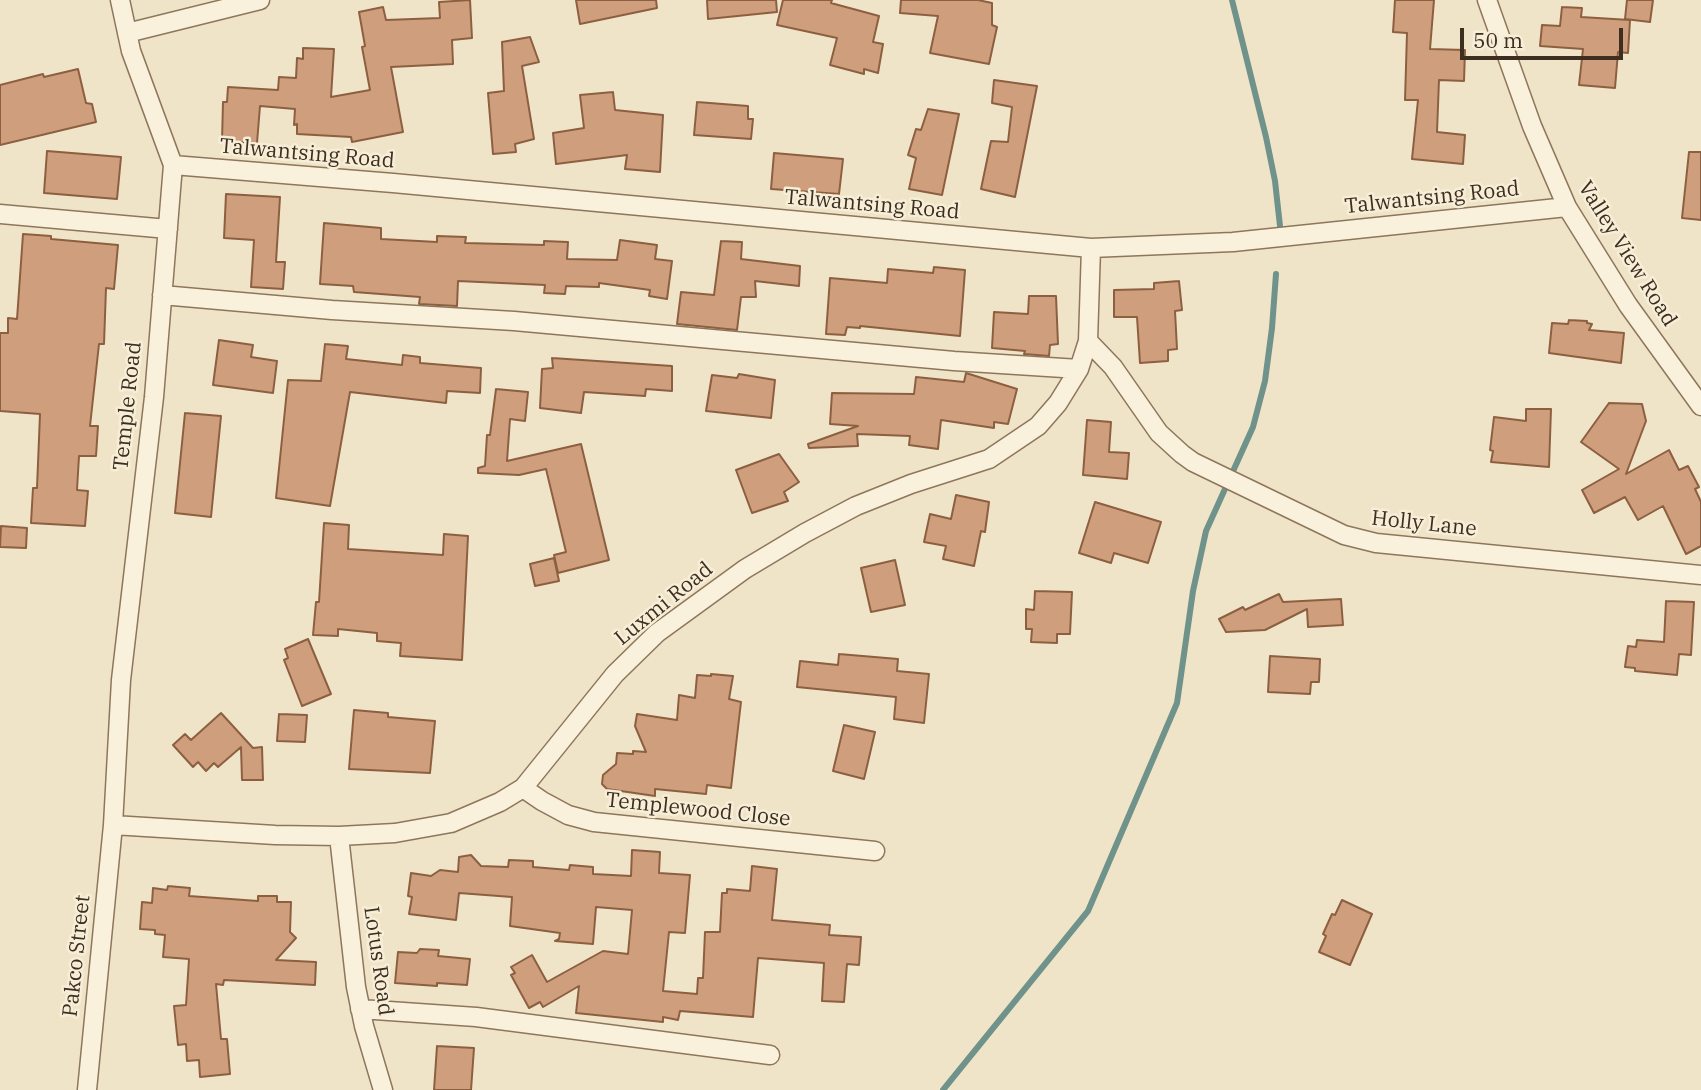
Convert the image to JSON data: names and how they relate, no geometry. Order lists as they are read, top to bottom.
{
  "streets": {
    "street": [
      "Talwantsing Road",
      "Valley View Road",
      "Temple Road",
      "Holly Lane",
      "Luxmi Road",
      "Templewood Close",
      "Pakco Street",
      "Lotus Road"
    ]
  },
  "crossings": [
    ["Talwantsing Road", "Valley View Road"],
    ["Talwantsing Road", "Temple Road"],
    ["Talwantsing Road", "Luxmi Road"],
    ["Temple Road", "Luxmi Road"],
    ["Temple Road", "Pakco Street"],
    ["Holly Lane", "Luxmi Road"],
    ["Luxmi Road", "Templewood Close"],
    ["Luxmi Road", "Pakco Street"],
    ["Luxmi Road", "Lotus Road"]
  ],
  "scale_bar": "50 m"
}
